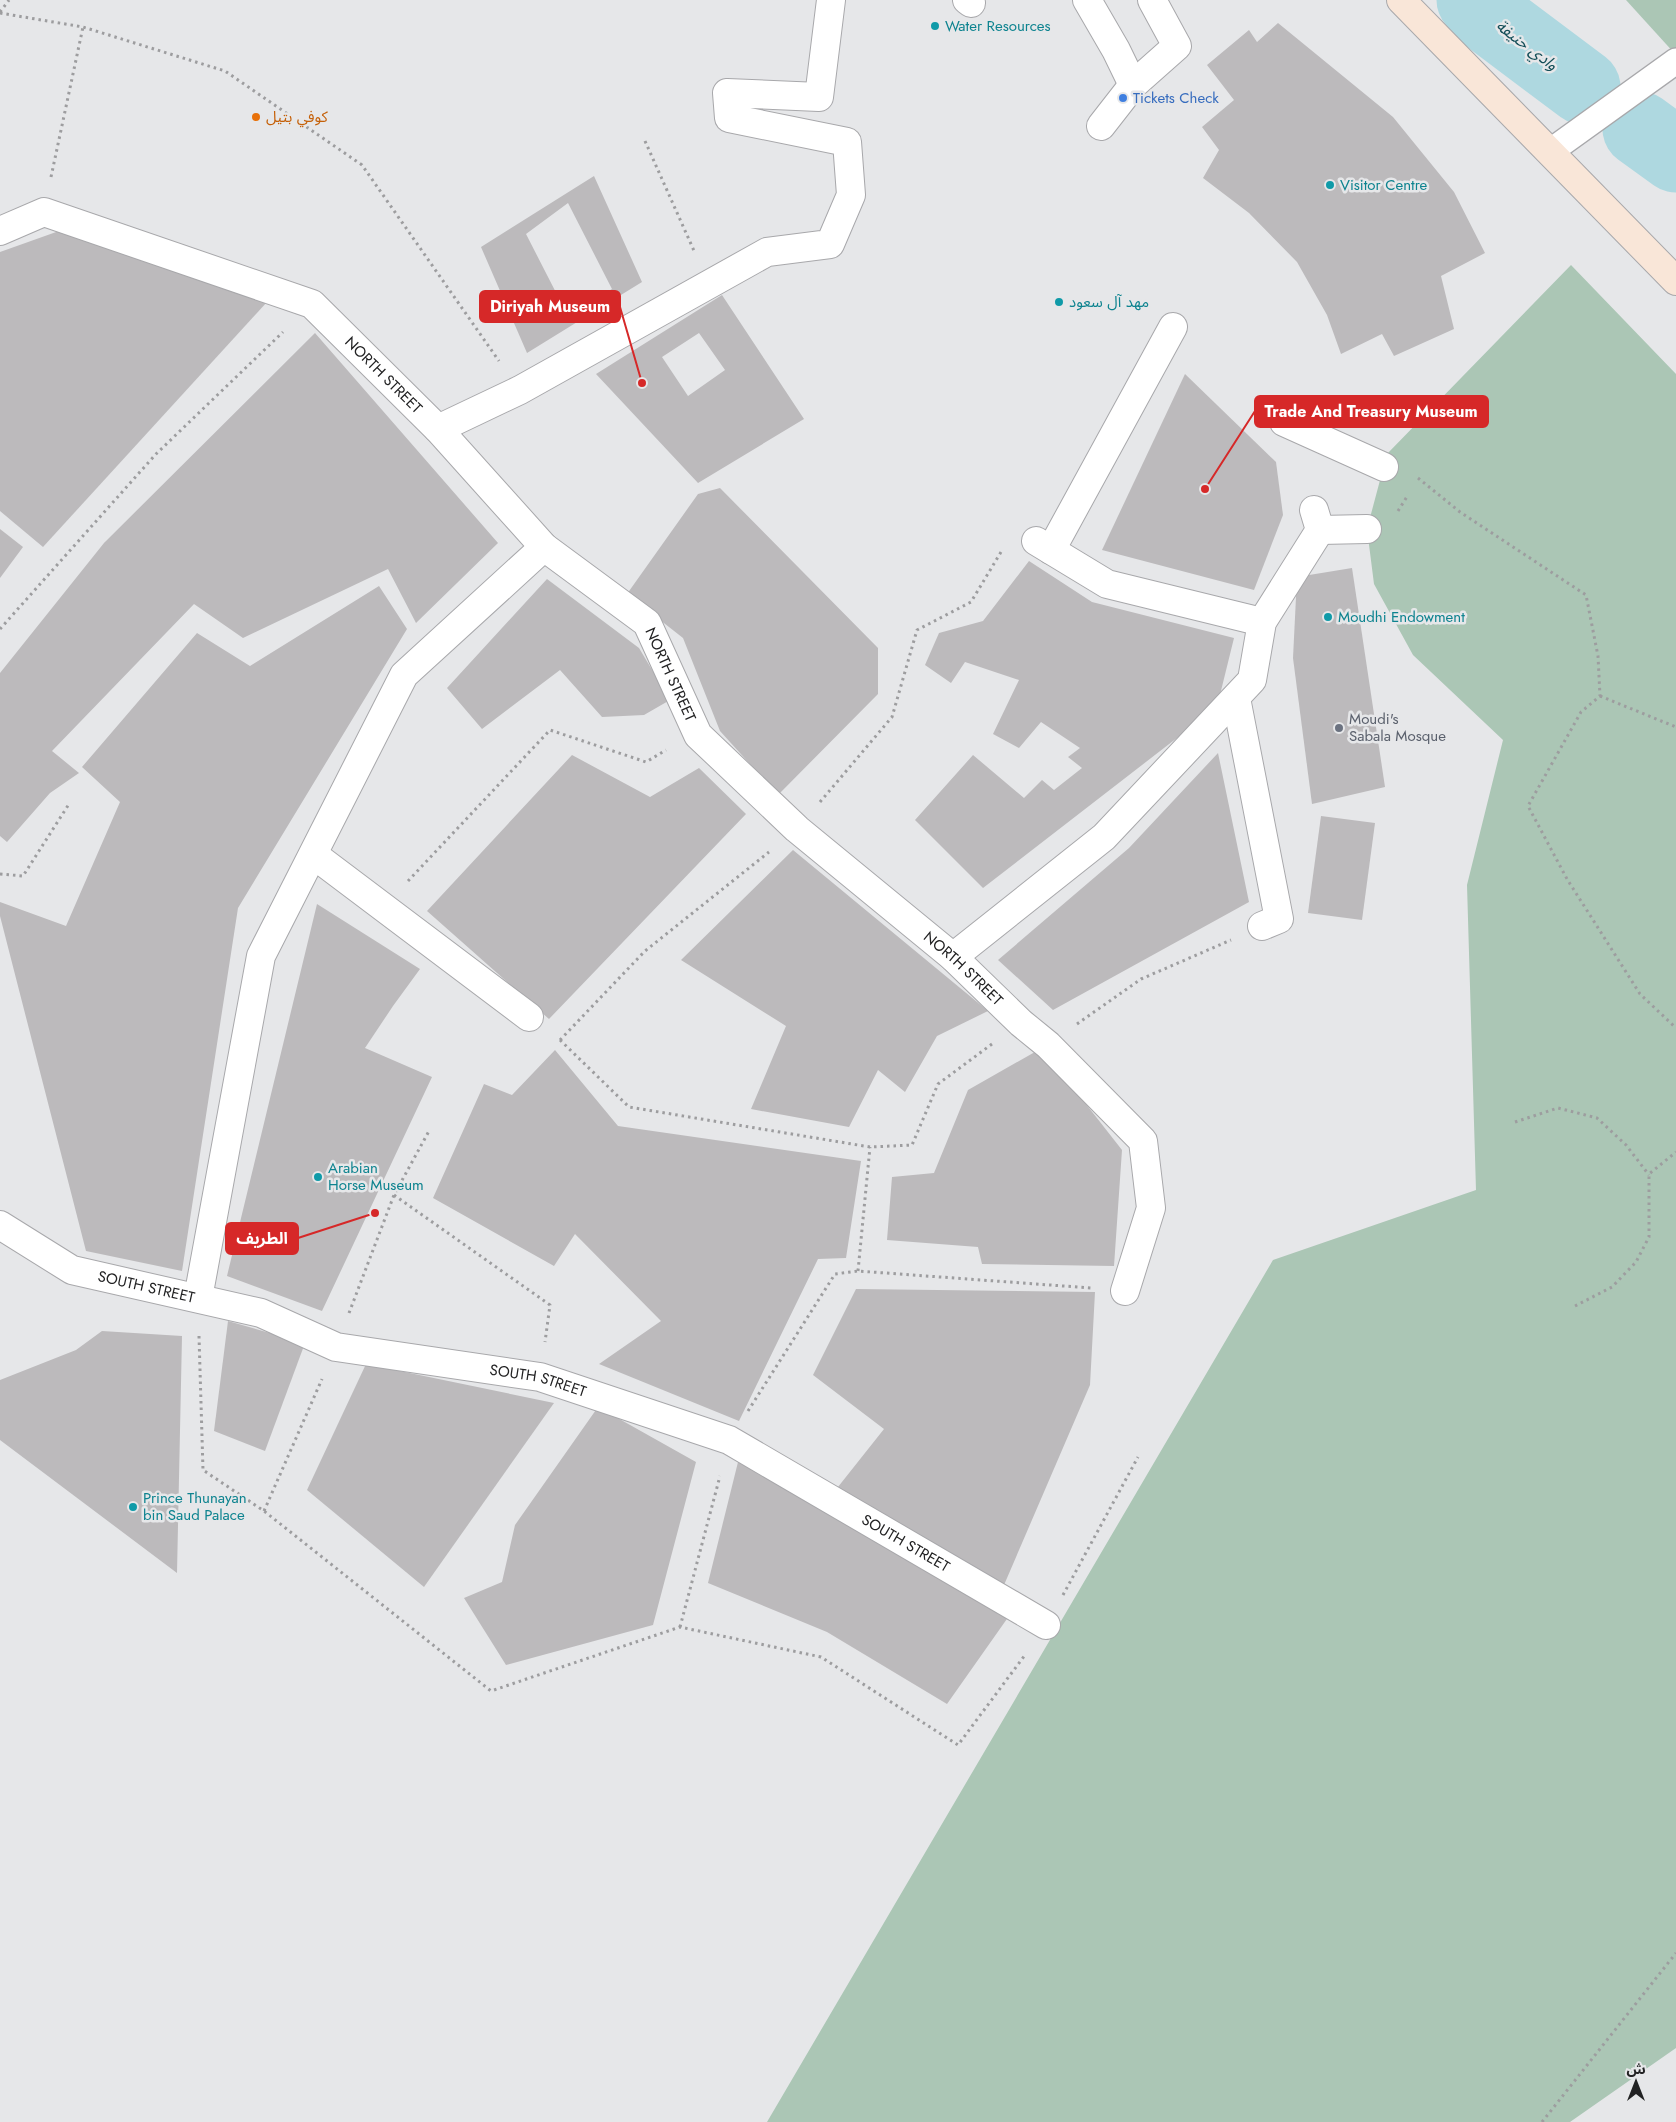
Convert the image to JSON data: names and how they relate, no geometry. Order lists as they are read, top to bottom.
{
  "streets": {
    "street": ["NORTH STREET", "SOUTH STREET"]
  },
  "water": ["وادي حنيفة"],
  "places": [
    "Water Resources",
    "Tickets Check",
    "كوفي بتيل",
    "Visitor Centre",
    "مهد آل سعود",
    "Diriyah Museum",
    "Trade And Treasury Museum",
    "Moudhi Endowment",
    "Moudi's Sabala Mosque",
    "Arabian Horse Museum",
    "الطريف",
    "Prince Thunayan bin Saud Palace"
  ],
  "north": "top"
}
